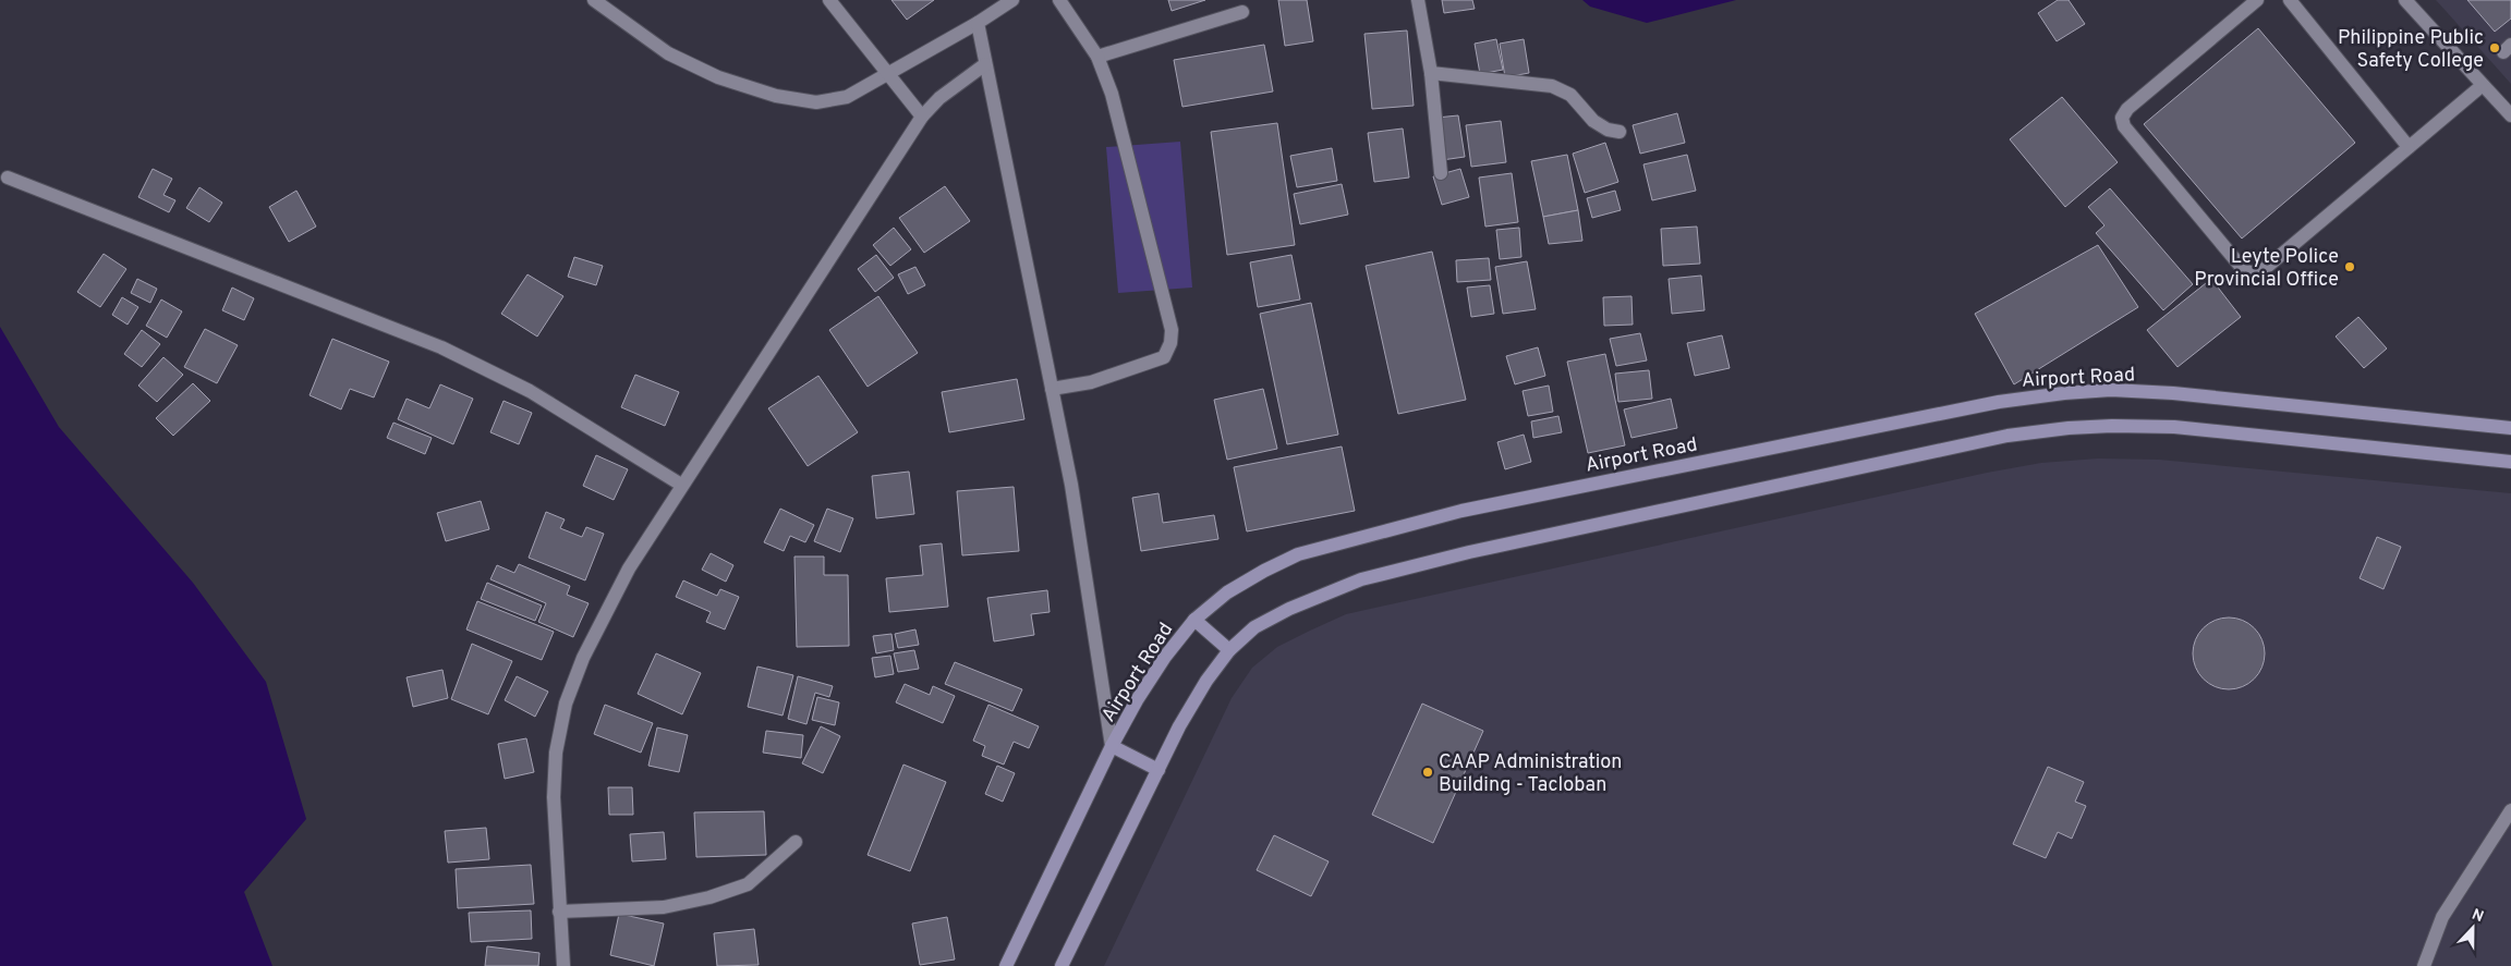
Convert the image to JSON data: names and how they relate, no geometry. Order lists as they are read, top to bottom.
{
  "streets": {
    "main road": ["Airport Road"]
  },
  "places": ["Philippine Public Safety College", "Leyte Police Provincial Office", "CAAP Administration Building - Tacloban"],
  "north": "top"
}
